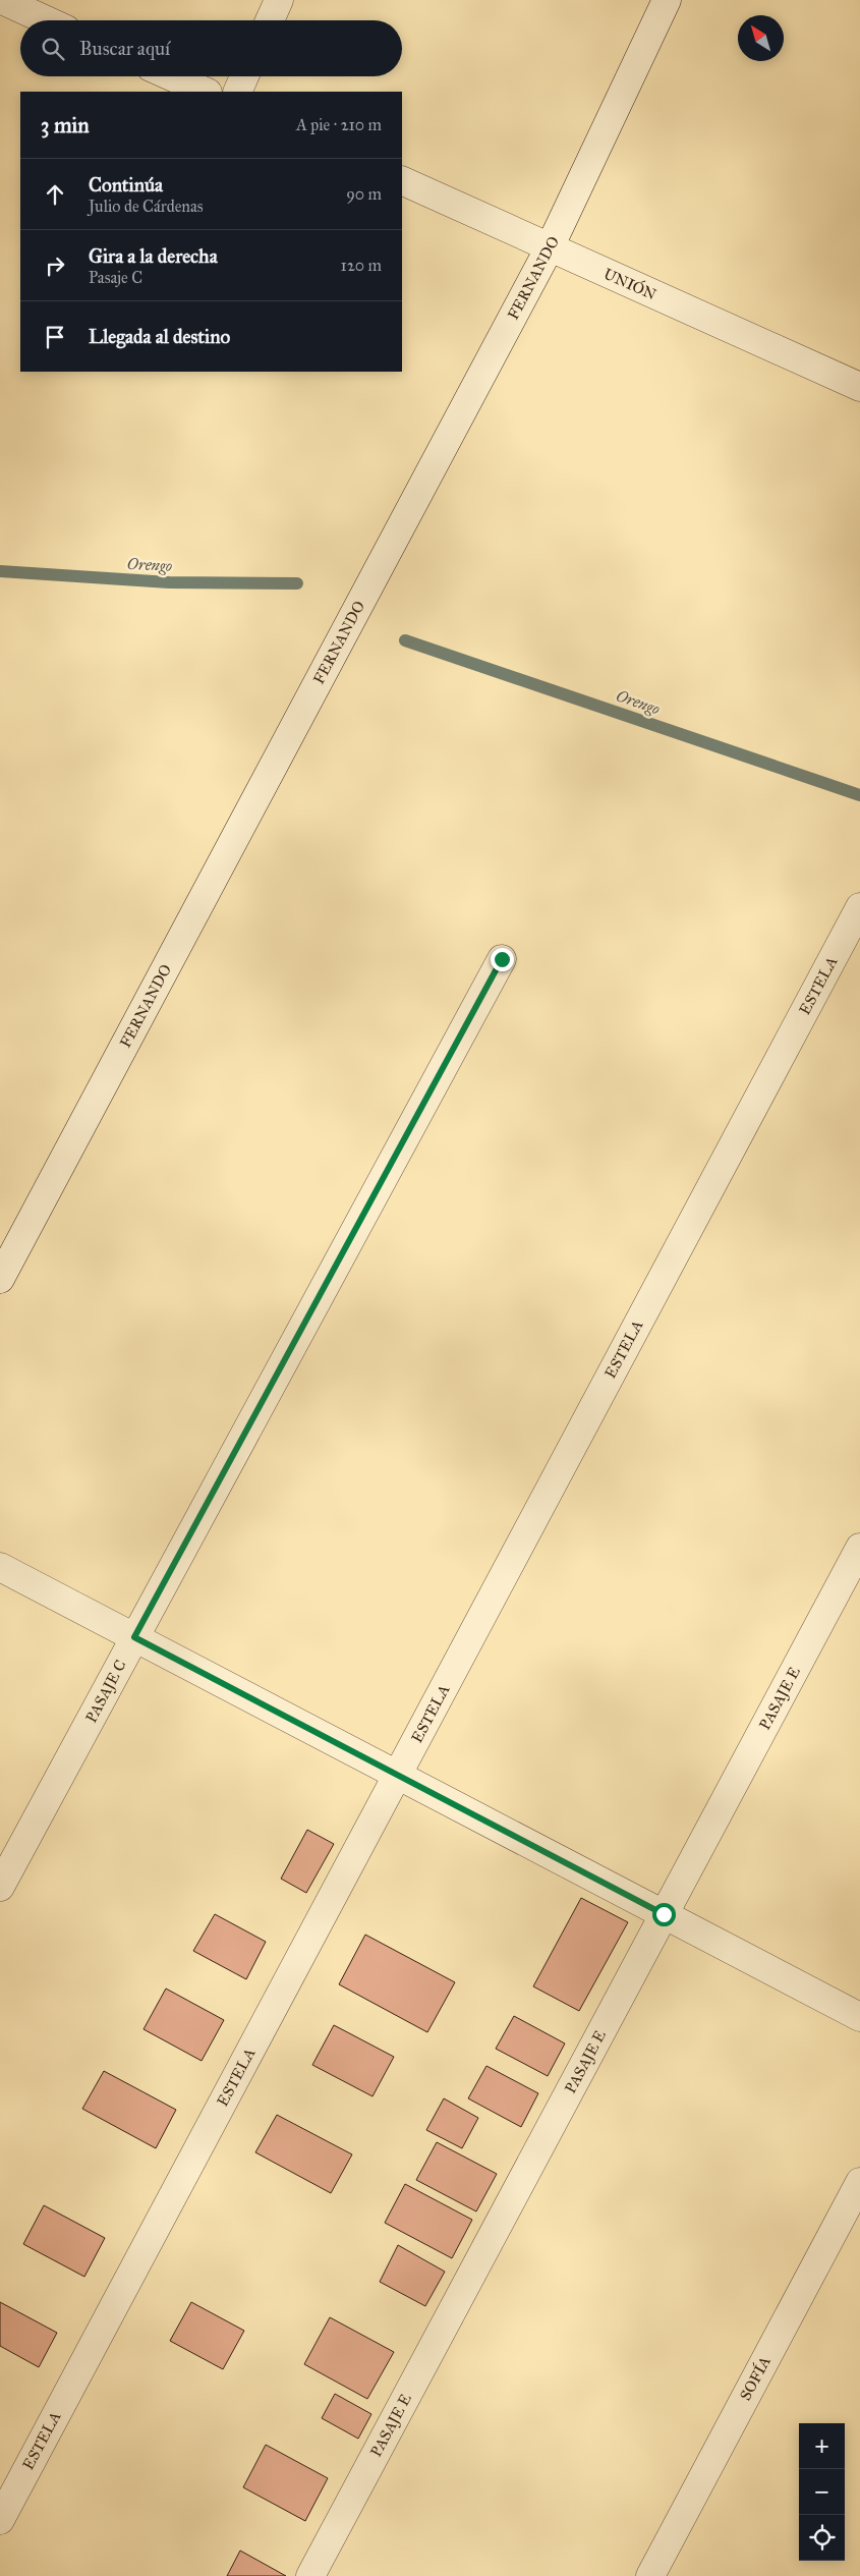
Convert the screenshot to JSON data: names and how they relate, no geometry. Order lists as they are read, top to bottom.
{
  "streets": {
    "street": [
      "FERNANDO",
      "UNIÓN",
      "ESTELA",
      "PASAJE C",
      "PASAJE E",
      "SOFÍA"
    ]
  },
  "crossings": [
    ["FERNANDO", "UNIÓN"]
  ],
  "water": ["Orengo"],
  "north": "top left",
  "page": {
    "search": "Buscar aquí",
    "heading": ["3 min", "A pie · 210 m"],
    "list": [
      ["Continúa", "Julio de Cárdenas", "90 m"],
      ["Gira a la derecha", "Pasaje C", "120 m"],
      "Llegada al destino"
    ],
    "map_buttons": ["+", "−"]
  }
}
